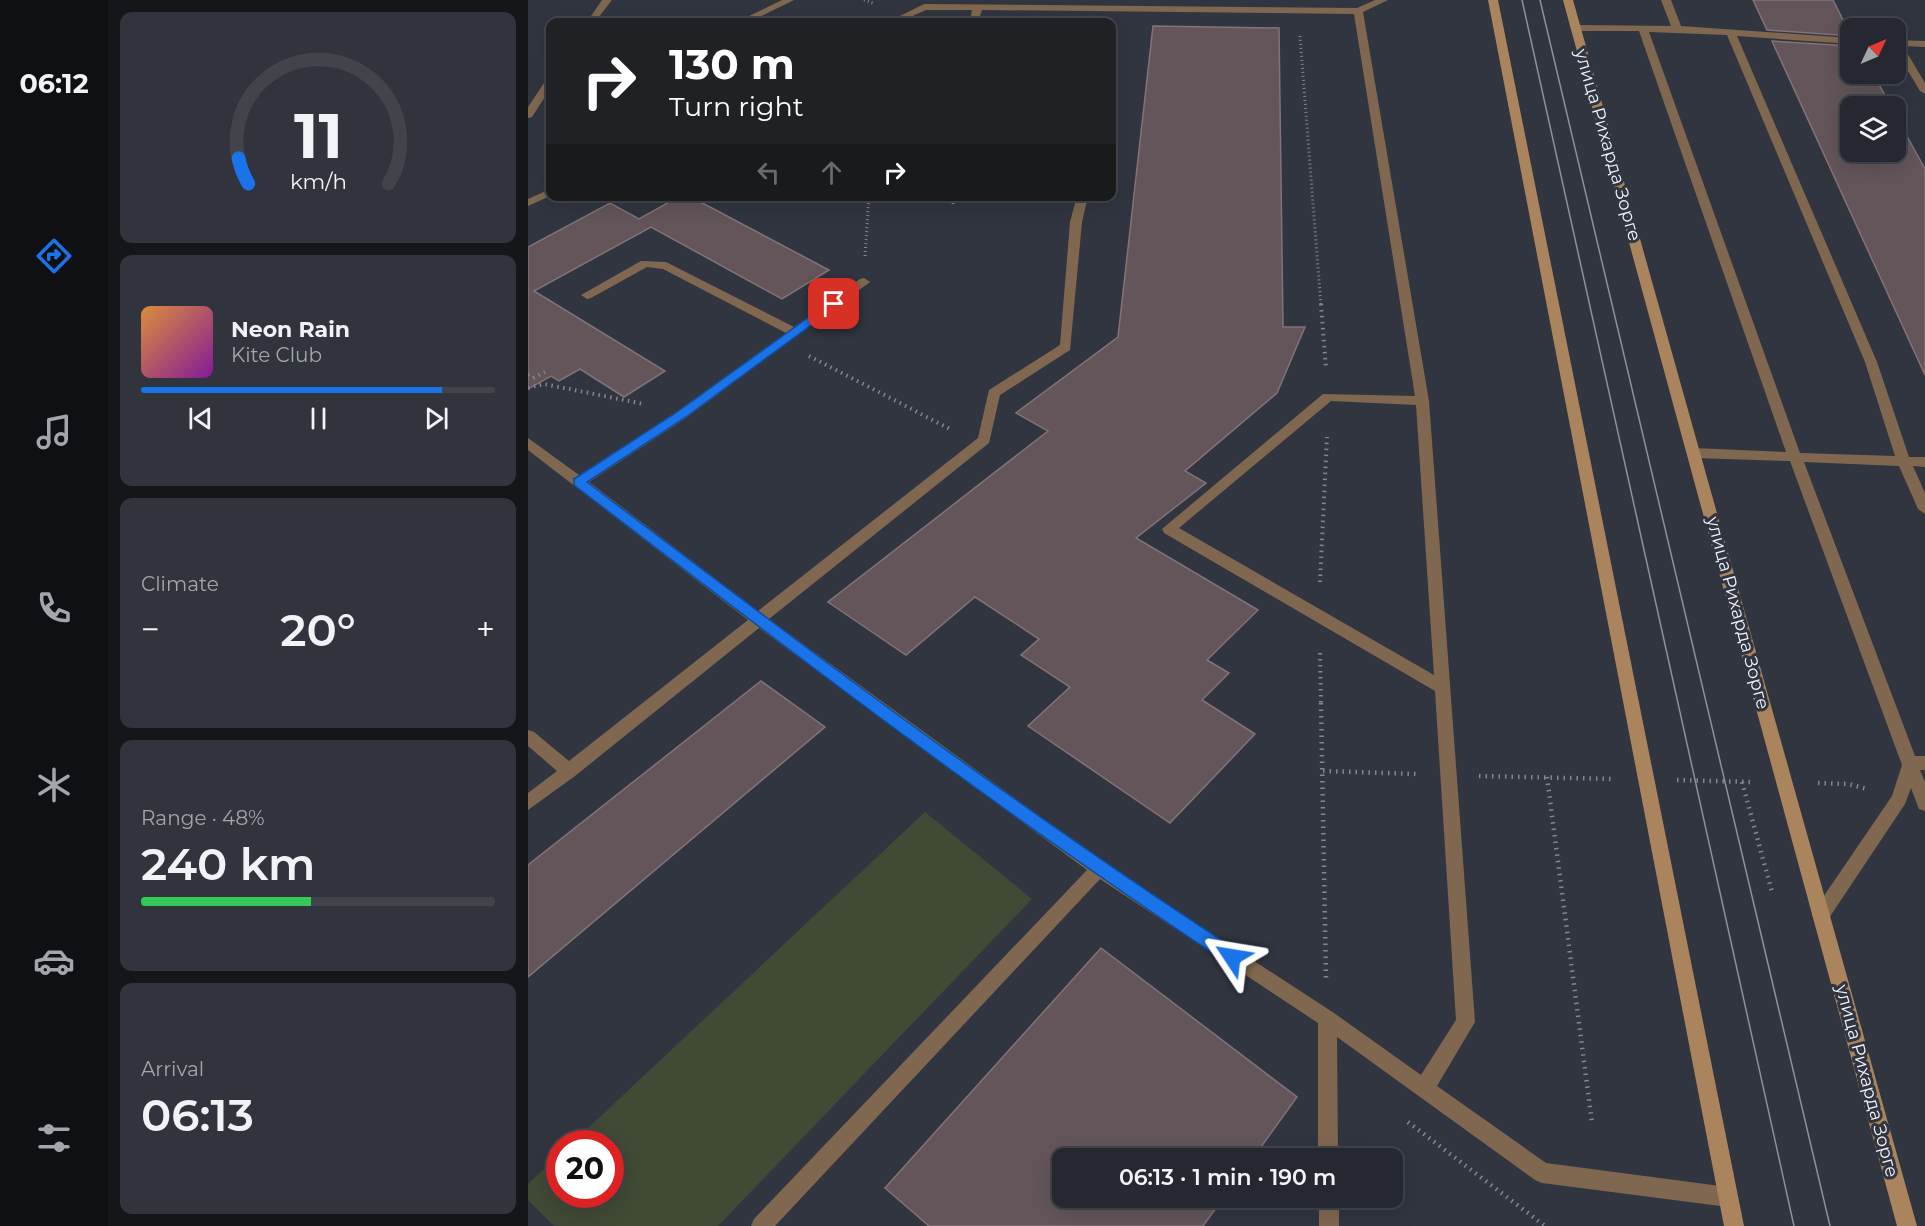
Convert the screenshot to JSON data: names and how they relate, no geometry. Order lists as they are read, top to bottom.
{
  "streets": {
    "street": ["улица Рихарда Зорге"]
  },
  "north": "top right",
  "page": {
    "tabs": "06:12",
    "turn": ["130 m", "Turn right"],
    "song": ["Neon Rain", "Kite Club"],
    "tile": [
      "Climate",
      ["Range · 48%", "240 km"],
      ["Arrival", "06:13"]
    ],
    "heat": ["−", "20°", "+"],
    "limit": "20",
    "trip": "06:13 · 1 min · 190 m",
    "gauge": ["11", "km/h"]
  }
}
